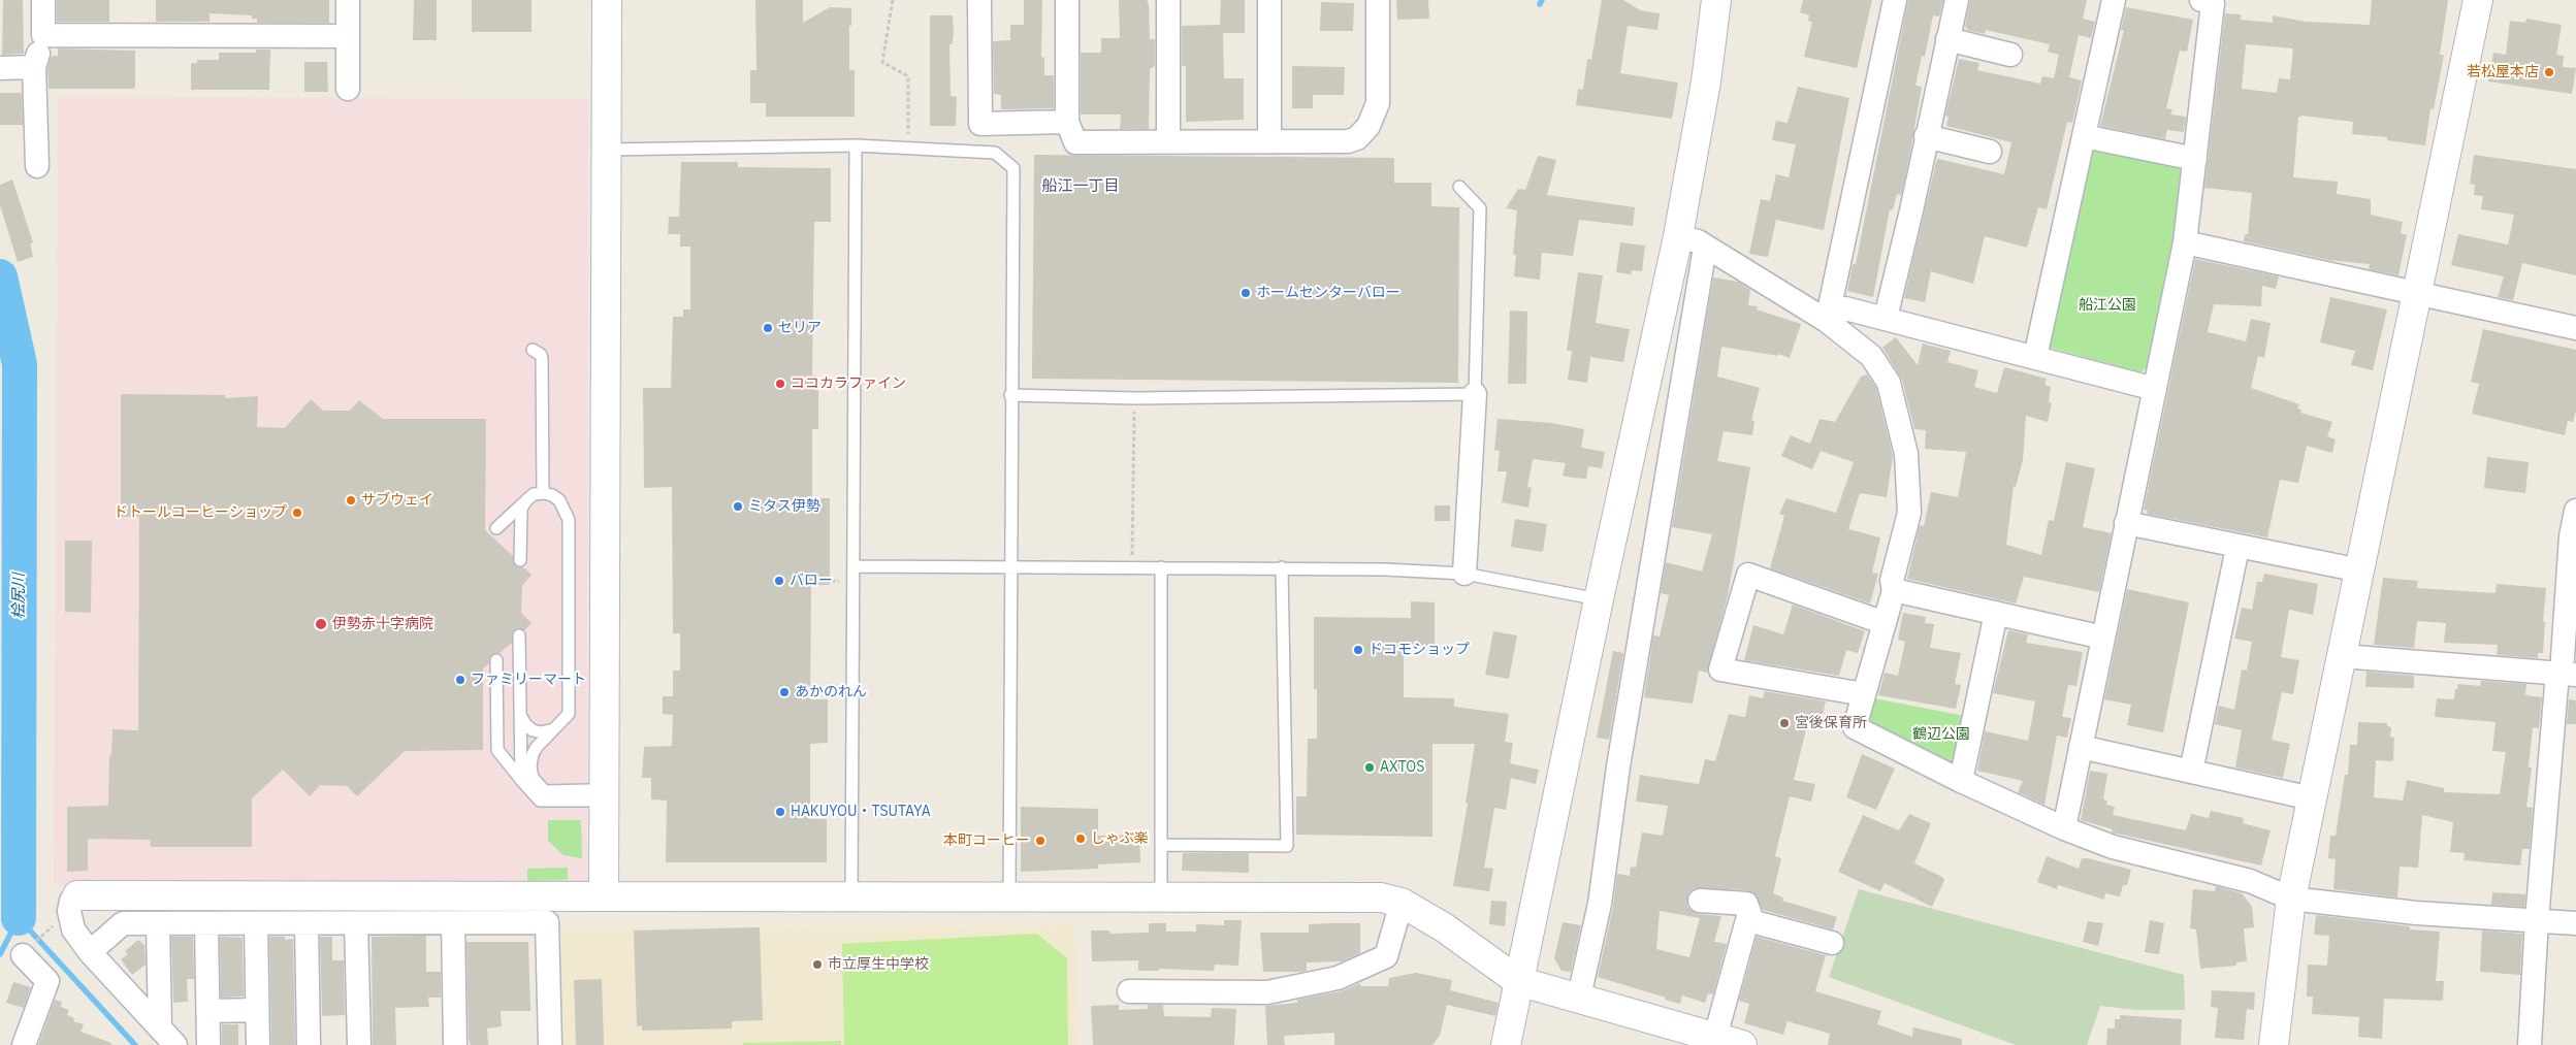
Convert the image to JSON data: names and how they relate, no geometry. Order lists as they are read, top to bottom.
{
  "districts": ["船江一丁目"],
  "water": ["桧尻川"],
  "parks": ["船江公園", "鶴辺公園"],
  "places": [
    "若松屋本店",
    "ホームセンターバロー",
    "セリア",
    "ココカラファイン",
    "サブウェイ",
    "ミタス伊勢",
    "ドトールコーヒーショップ",
    "バロー",
    "伊勢赤十字病院",
    "ドコモショップ",
    "ファミリーマート",
    "あかのれん",
    "宮後保育所",
    "AXTOS",
    "HAKUYOU・TSUTAYA",
    "しゃぶ楽",
    "本町コーヒー",
    "市立厚生中学校"
  ]
}
